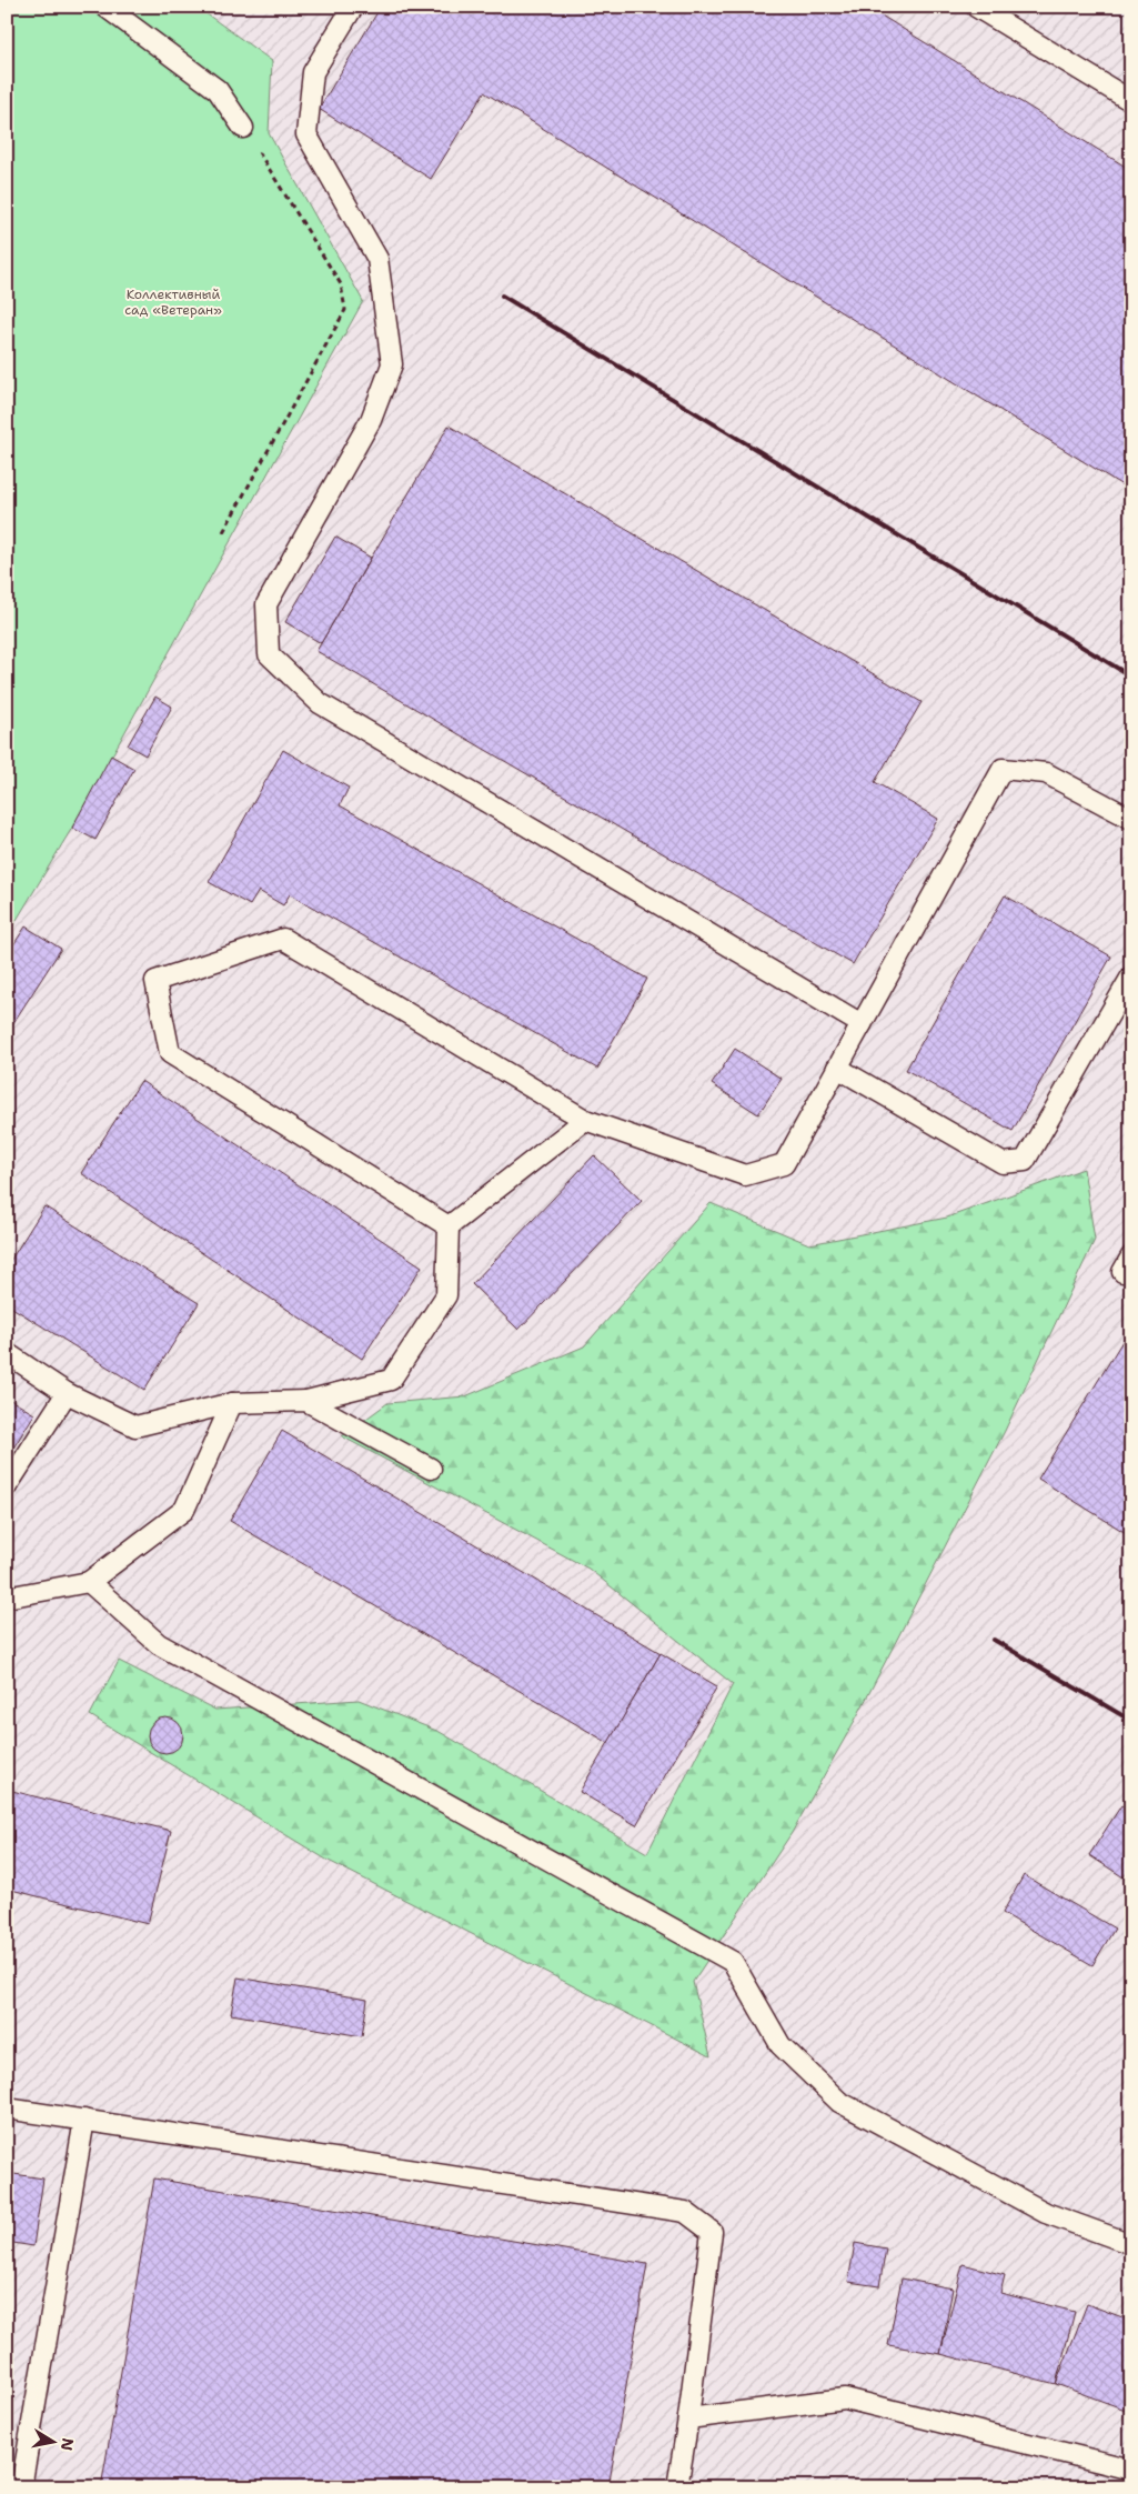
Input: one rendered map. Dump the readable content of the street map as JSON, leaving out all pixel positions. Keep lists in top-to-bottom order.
{
  "parks": ["Коллективный сад «Ветеран»"],
  "north": "right"
}
